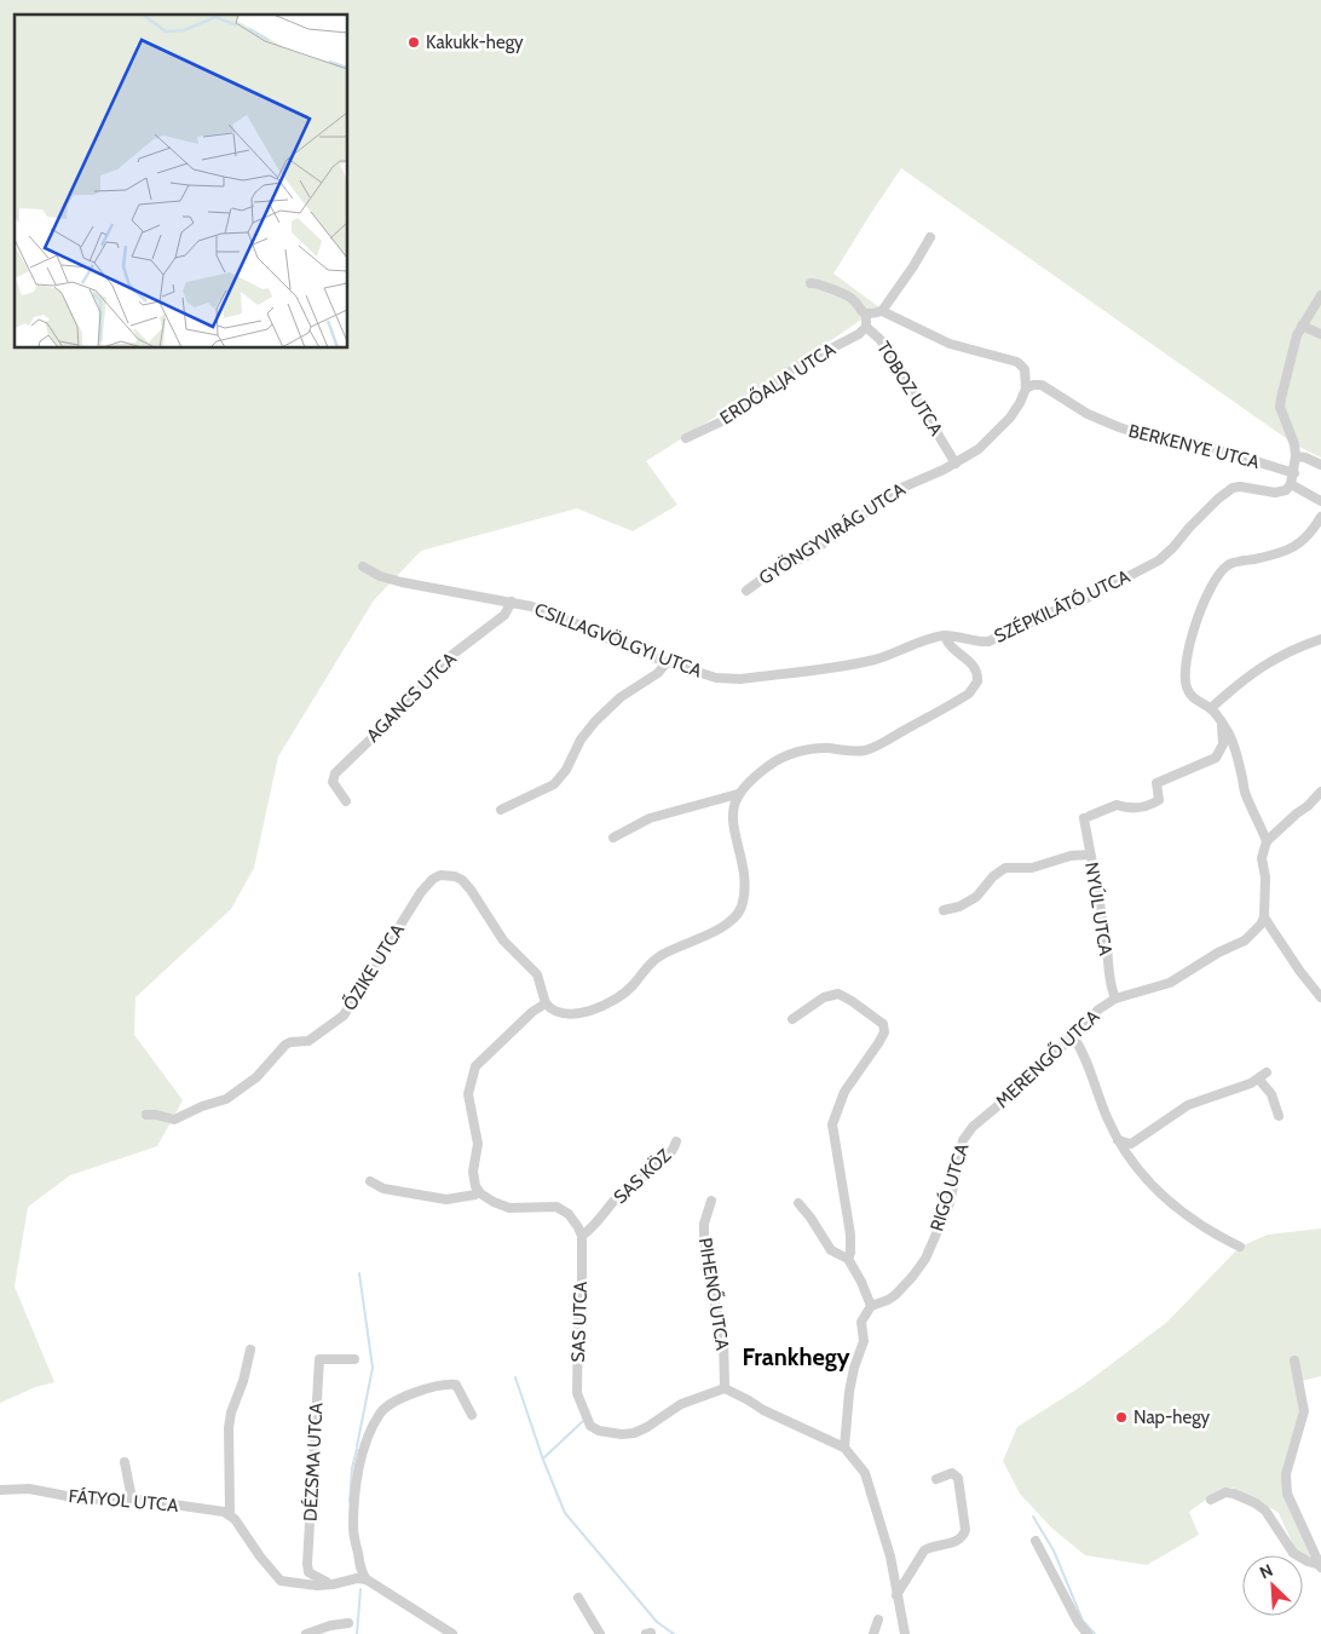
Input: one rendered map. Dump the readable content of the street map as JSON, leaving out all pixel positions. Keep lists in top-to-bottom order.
{
  "streets": {
    "street": [
      "ERDŐALJA UTCA",
      "TOBOZ UTCA",
      "BERKENYE UTCA",
      "GYÖNGYVIRÁG UTCA",
      "SZÉPKILÁTÓ UTCA",
      "CSILLAGVÖLGYI UTCA",
      "AGANCS UTCA",
      "NYÚL UTCA",
      "ŐZIKE UTCA",
      "MERENGŐ UTCA",
      "SAS KÖZ",
      "RIGÓ UTCA",
      "PIHENŐ UTCA",
      "SAS UTCA",
      "DÉZSMA UTCA",
      "FÁTYOL UTCA"
    ]
  },
  "crossings": [
    ["ERDŐALJA UTCA", "TOBOZ UTCA"],
    ["TOBOZ UTCA", "GYÖNGYVIRÁG UTCA"],
    ["BERKENYE UTCA", "GYÖNGYVIRÁG UTCA"],
    ["SZÉPKILÁTÓ UTCA", "CSILLAGVÖLGYI UTCA"],
    ["CSILLAGVÖLGYI UTCA", "AGANCS UTCA"],
    ["NYÚL UTCA", "MERENGŐ UTCA"],
    ["MERENGŐ UTCA", "RIGÓ UTCA"],
    ["SAS KÖZ", "SAS UTCA"],
    ["PIHENŐ UTCA", "SAS UTCA"]
  ],
  "districts": ["Frankhegy"],
  "places": ["Kakukk-hegy", "Nap-hegy"],
  "north": "top left"
}
